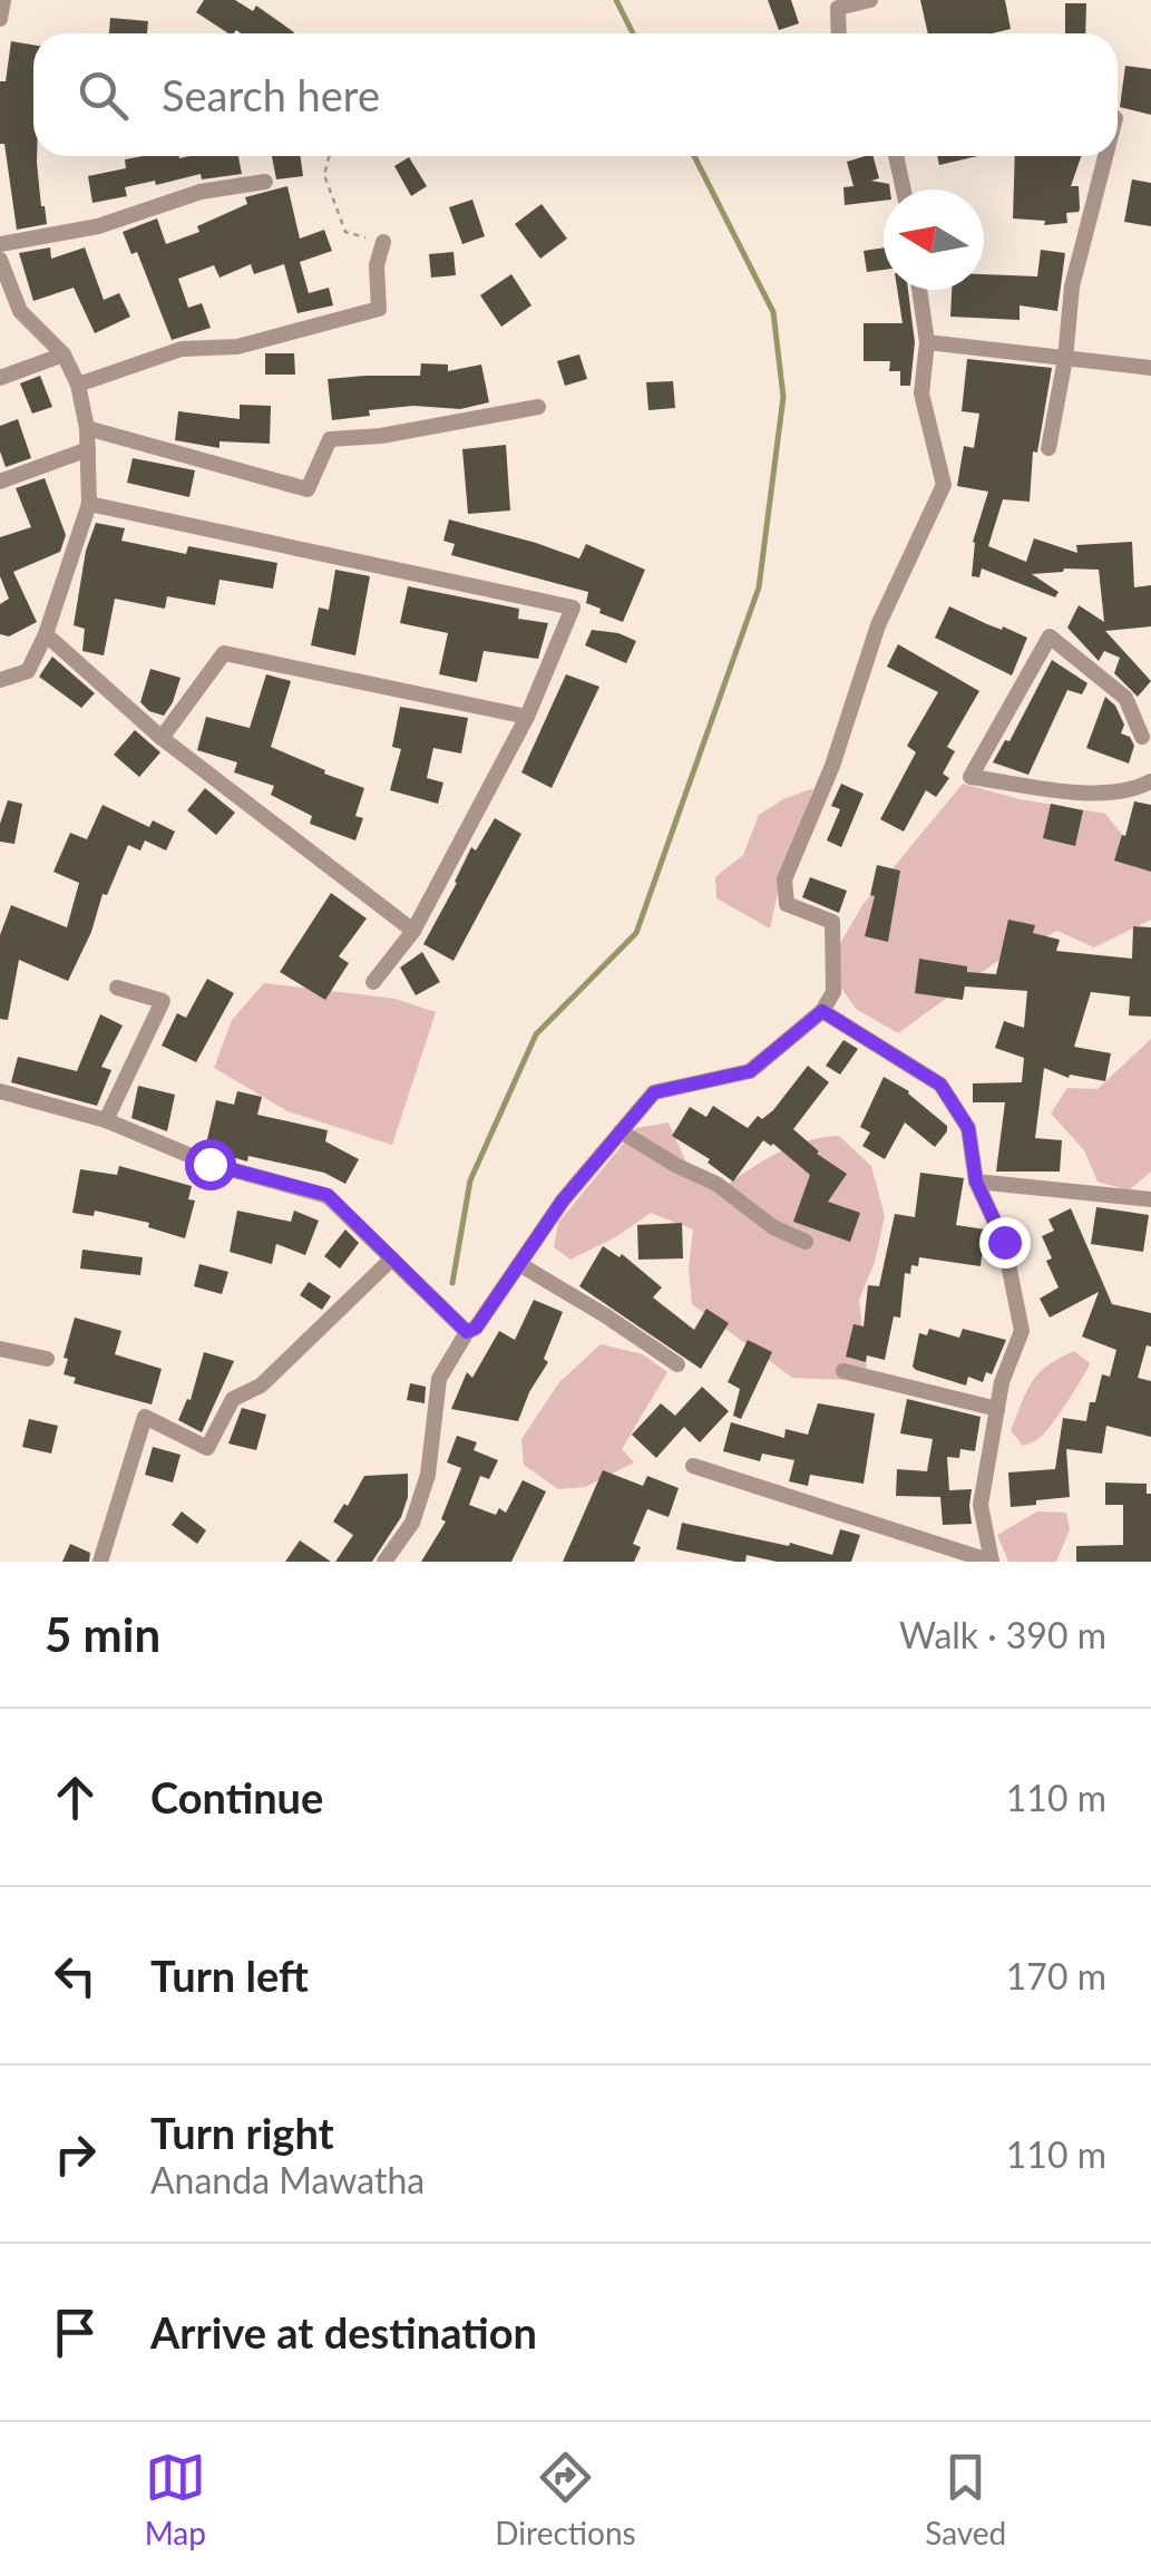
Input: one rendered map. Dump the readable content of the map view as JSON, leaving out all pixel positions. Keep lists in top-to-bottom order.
{
  "north": "left",
  "page": {
    "search": "Search here",
    "heading": ["5 min", "Walk · 390 m"],
    "list": [
      ["Continue", "110 m"],
      ["Turn left", "170 m"],
      ["Turn right", "Ananda Mawatha", "110 m"],
      "Arrive at destination"
    ],
    "nav": ["Map", "Directions", "Saved"]
  }
}
